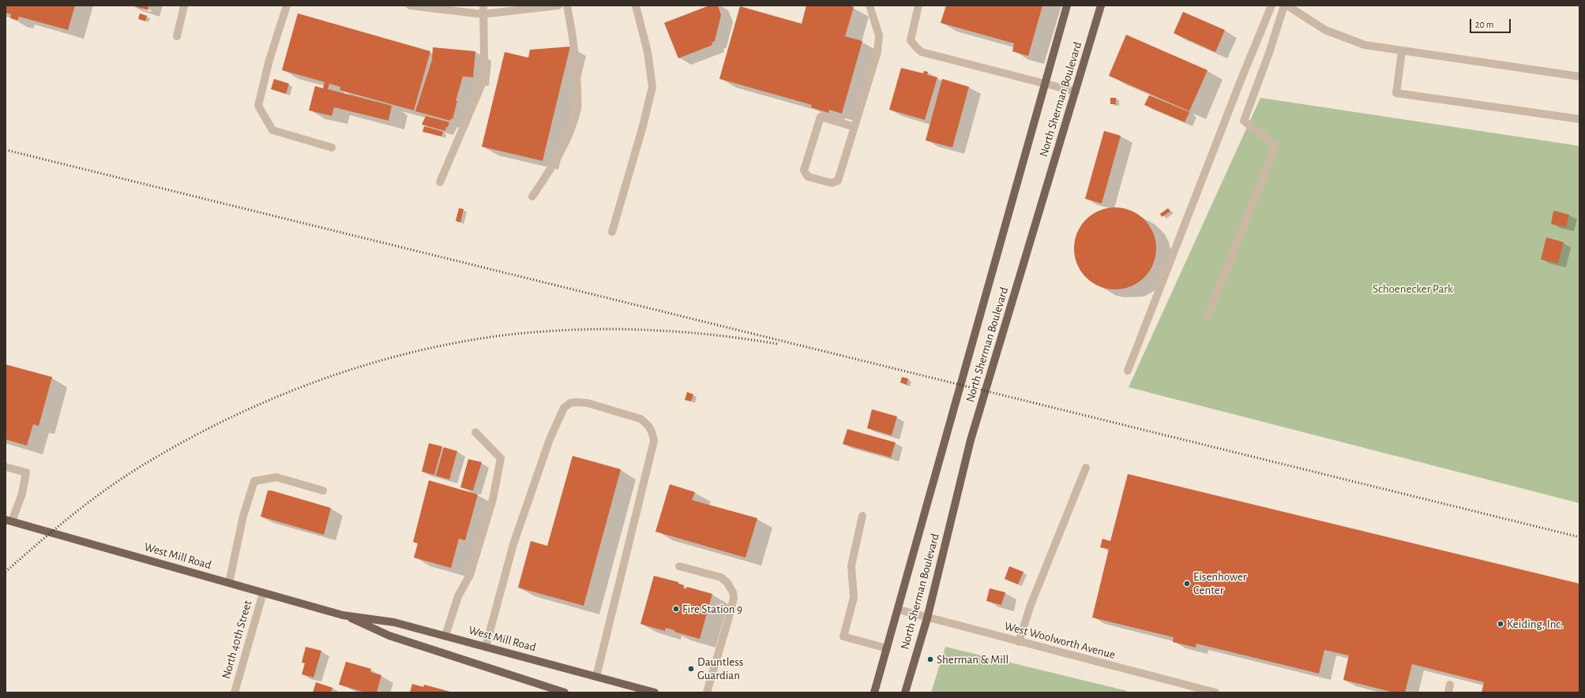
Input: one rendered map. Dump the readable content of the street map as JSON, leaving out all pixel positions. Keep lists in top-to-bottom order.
{
  "streets": {
    "main road": ["North Sherman Boulevard", "West Mill Road"],
    "street": ["North 40th Street", "West Woolworth Avenue"]
  },
  "crossings": [
    ["North Sherman Boulevard", "West Woolworth Avenue"],
    ["West Mill Road", "North 40th Street"]
  ],
  "parks": ["Schoenecker Park"],
  "places": [
    "Eisenhower Center",
    "Fire Station 9",
    "Keiding, Inc.",
    "Sherman & Mill",
    "Dauntless Guardian"
  ],
  "scale_bar": "20 m"
}
